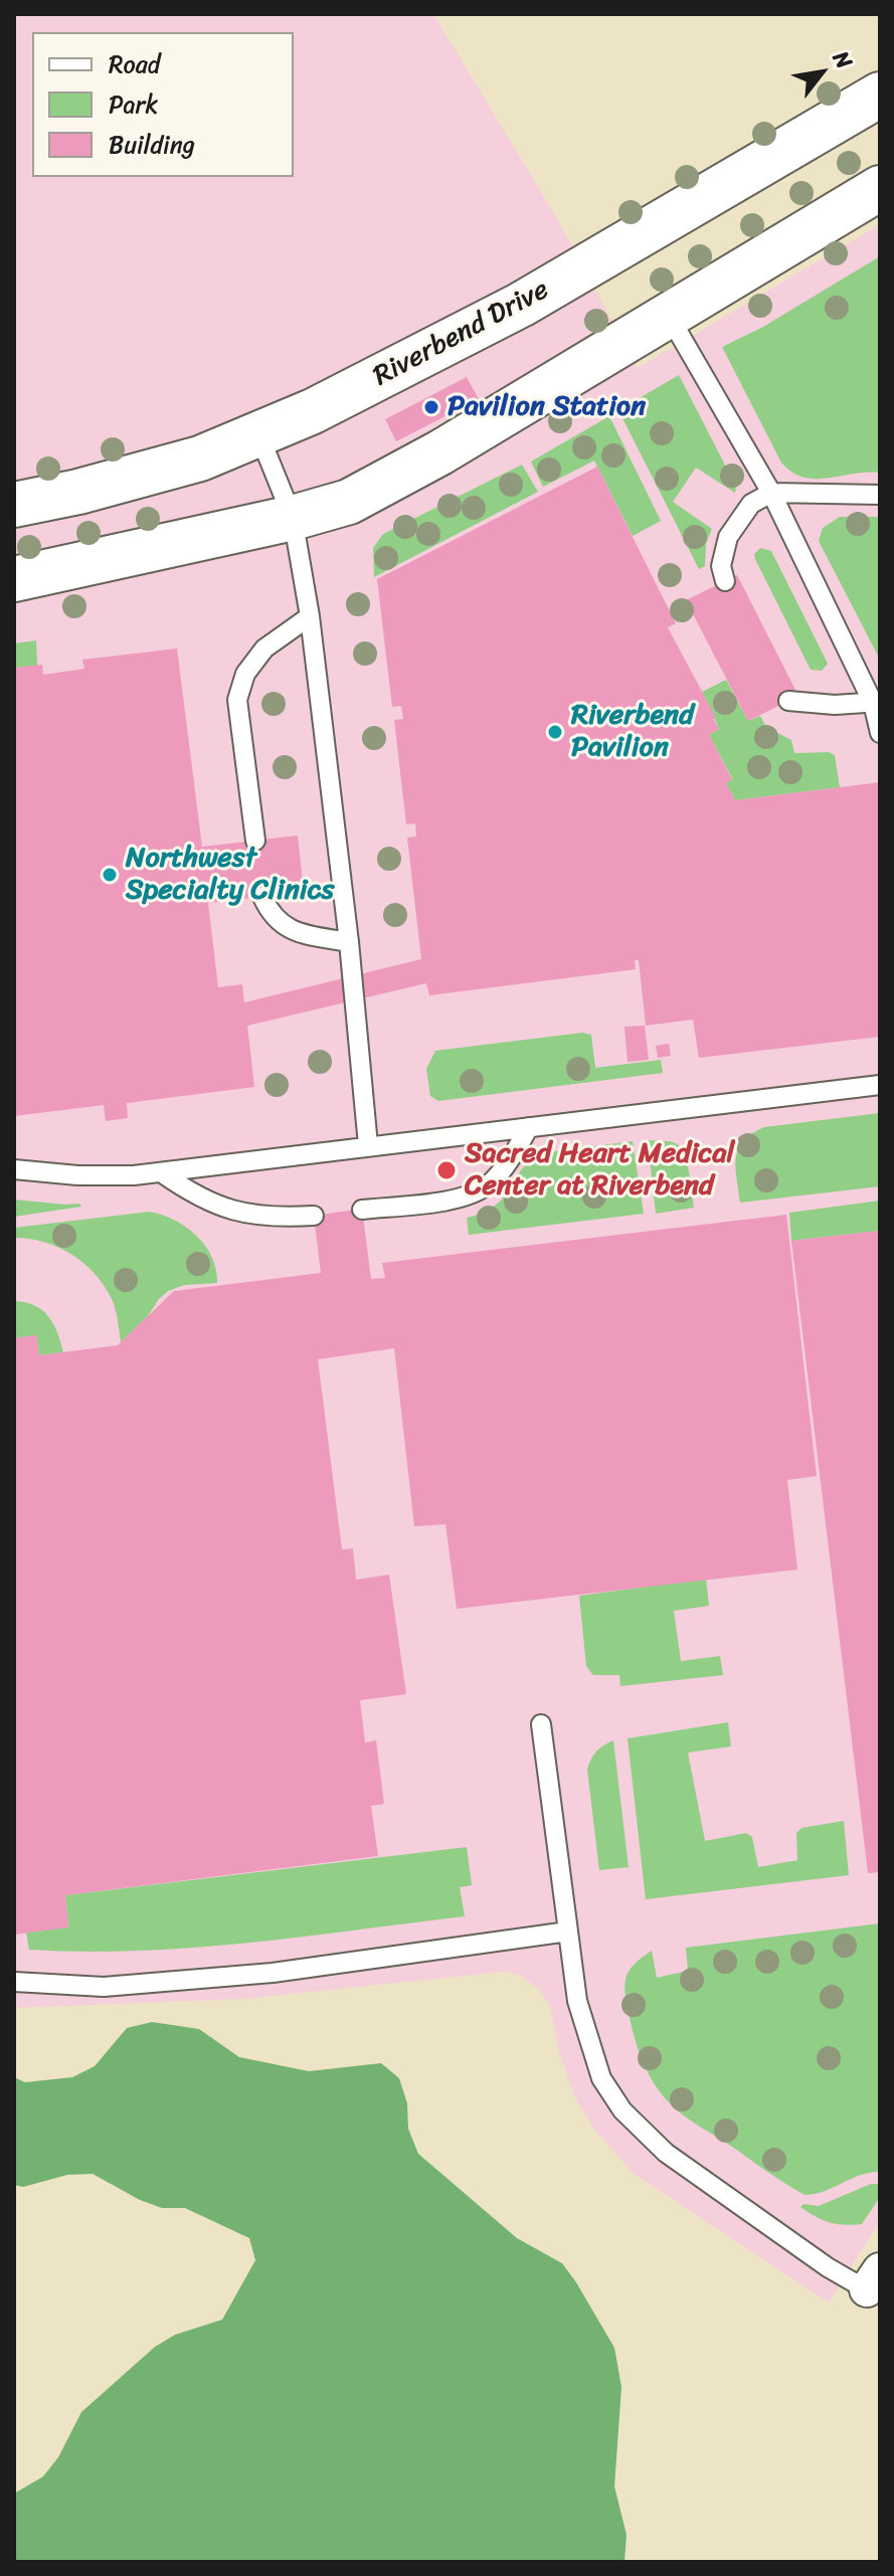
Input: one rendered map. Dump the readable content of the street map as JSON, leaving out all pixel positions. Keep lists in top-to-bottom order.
{
  "streets": {
    "street": ["Riverbend Drive"]
  },
  "places": [
    "Pavilion Station",
    "Riverbend Pavilion",
    "Northwest Specialty Clinics",
    "Sacred Heart Medical Center at Riverbend"
  ],
  "legend": ["Road", "Park", "Building"],
  "north": "top right"
}
